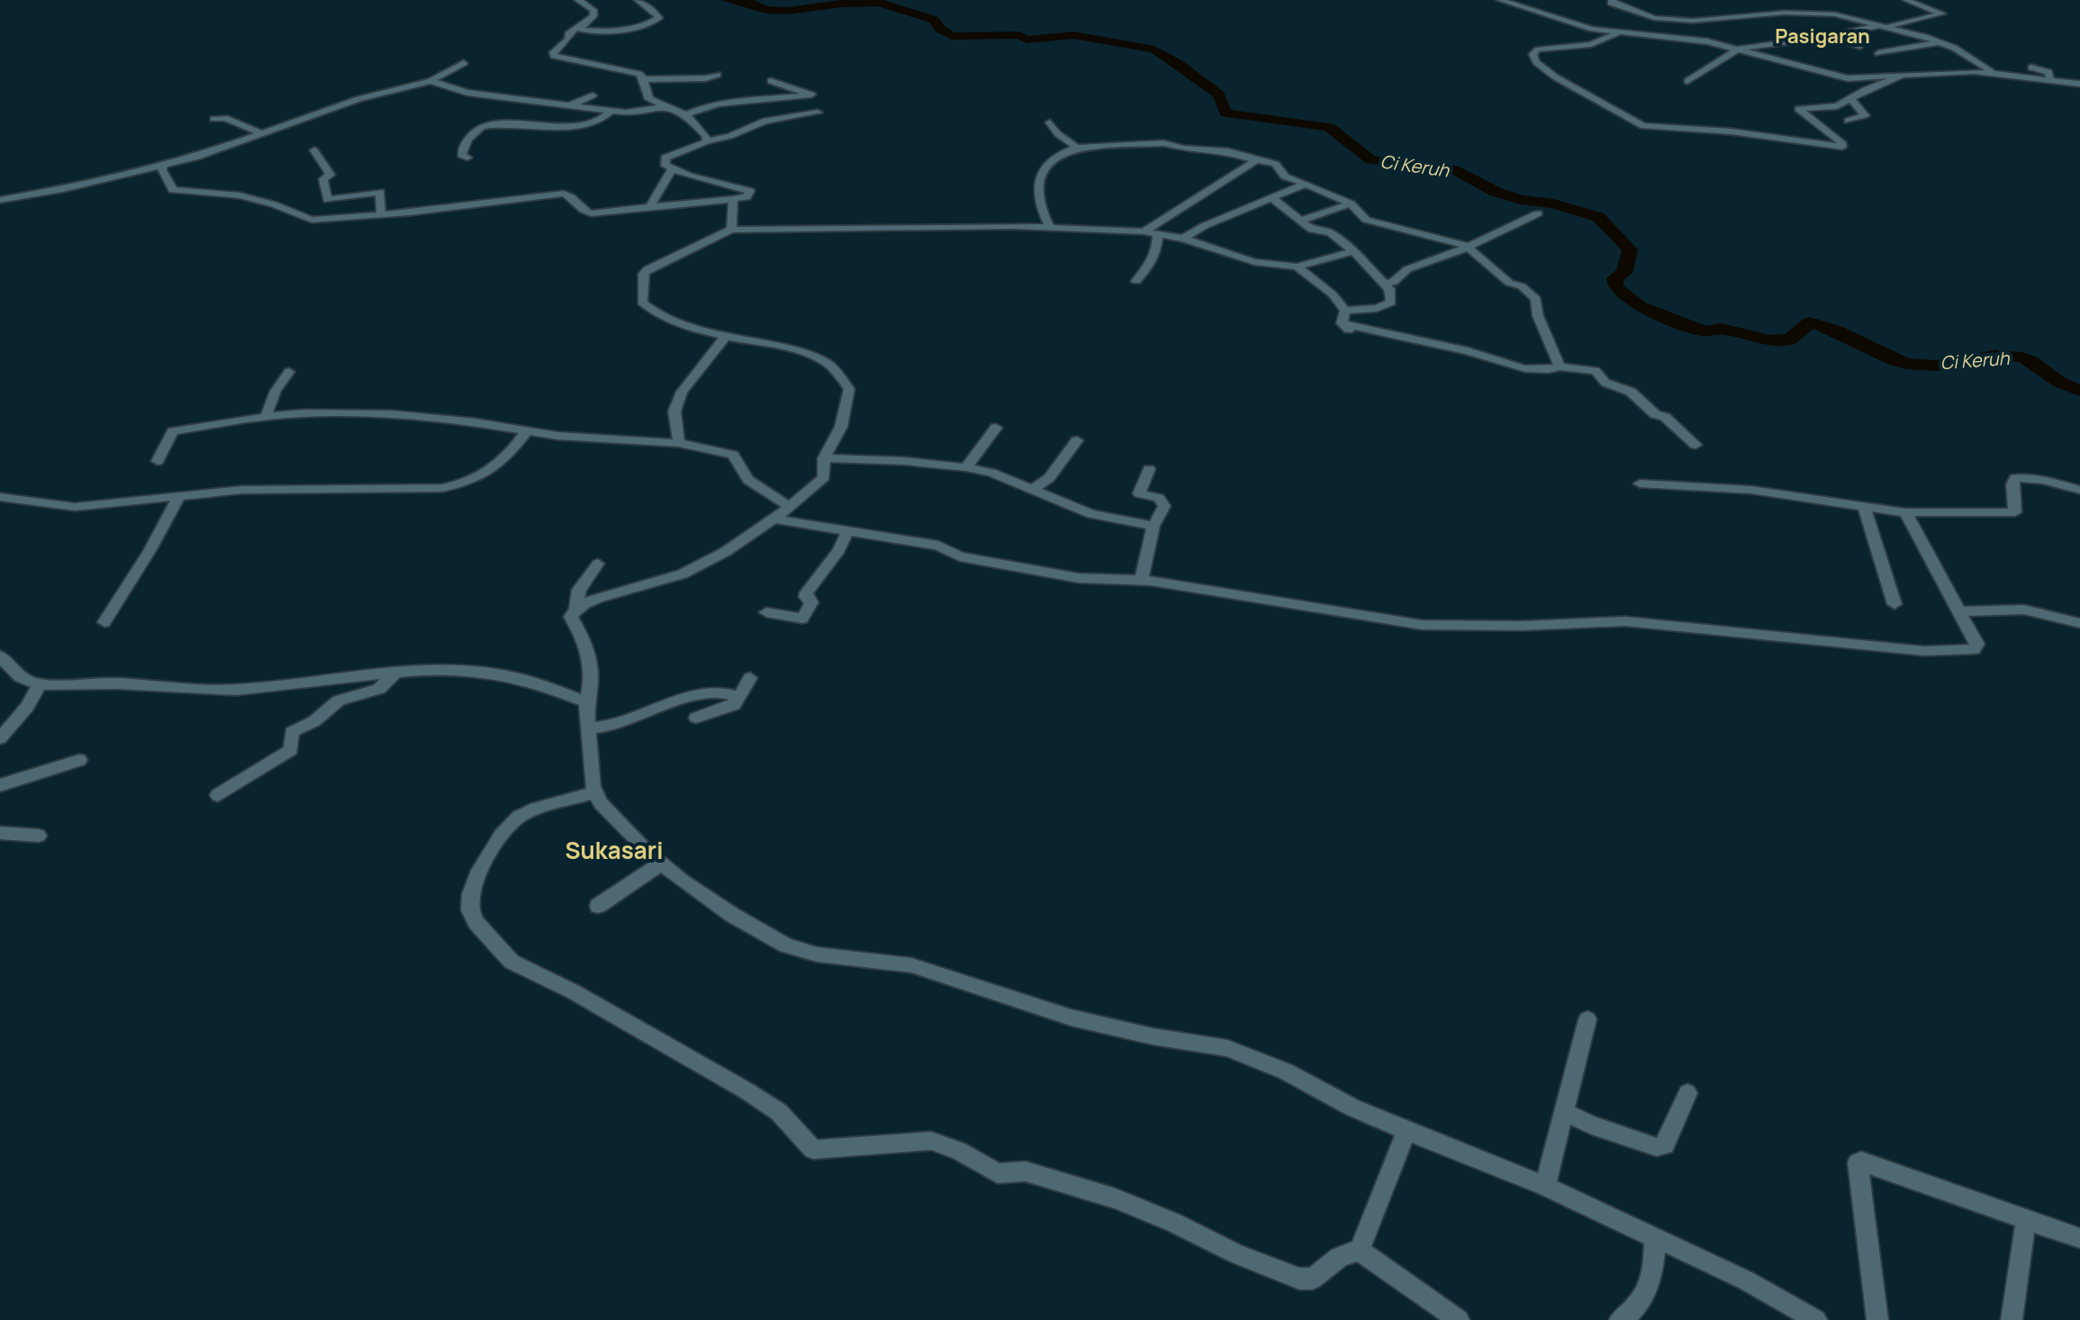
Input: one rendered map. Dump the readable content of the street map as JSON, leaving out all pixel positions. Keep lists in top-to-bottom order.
{
  "districts": ["Pasigaran", "Sukasari"],
  "water": ["Ci Keruh"]
}
